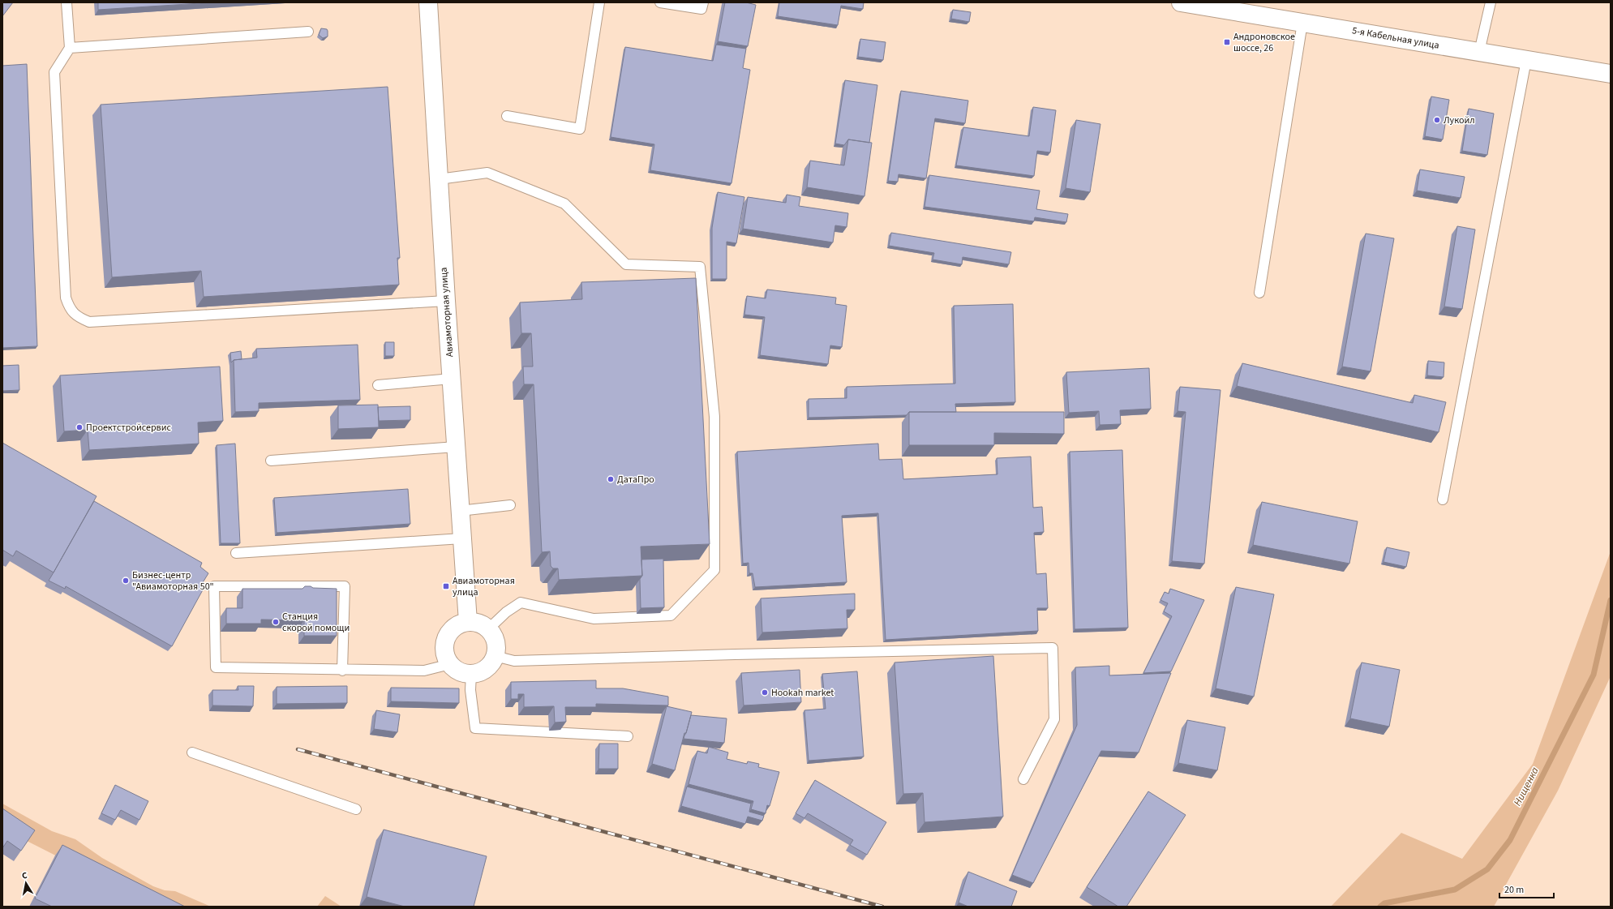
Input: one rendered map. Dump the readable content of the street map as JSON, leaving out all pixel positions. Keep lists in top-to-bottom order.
{
  "streets": {
    "street": ["5-я Кабельная улица", "Авиамоторная улица"]
  },
  "water": ["Нищенка"],
  "places": {
    "transit": ["Андроновское шоссе, 26", "Авиамоторная улица"],
    "other": [
      "Лукойл",
      "Проектстройсервис",
      "ДатаПро",
      "Бизнес-центр \"Авиамоторная 50\"",
      "Станция скорой помощи",
      "Hookah market"
    ]
  },
  "scale_bar": "20 m",
  "north": "top"
}
